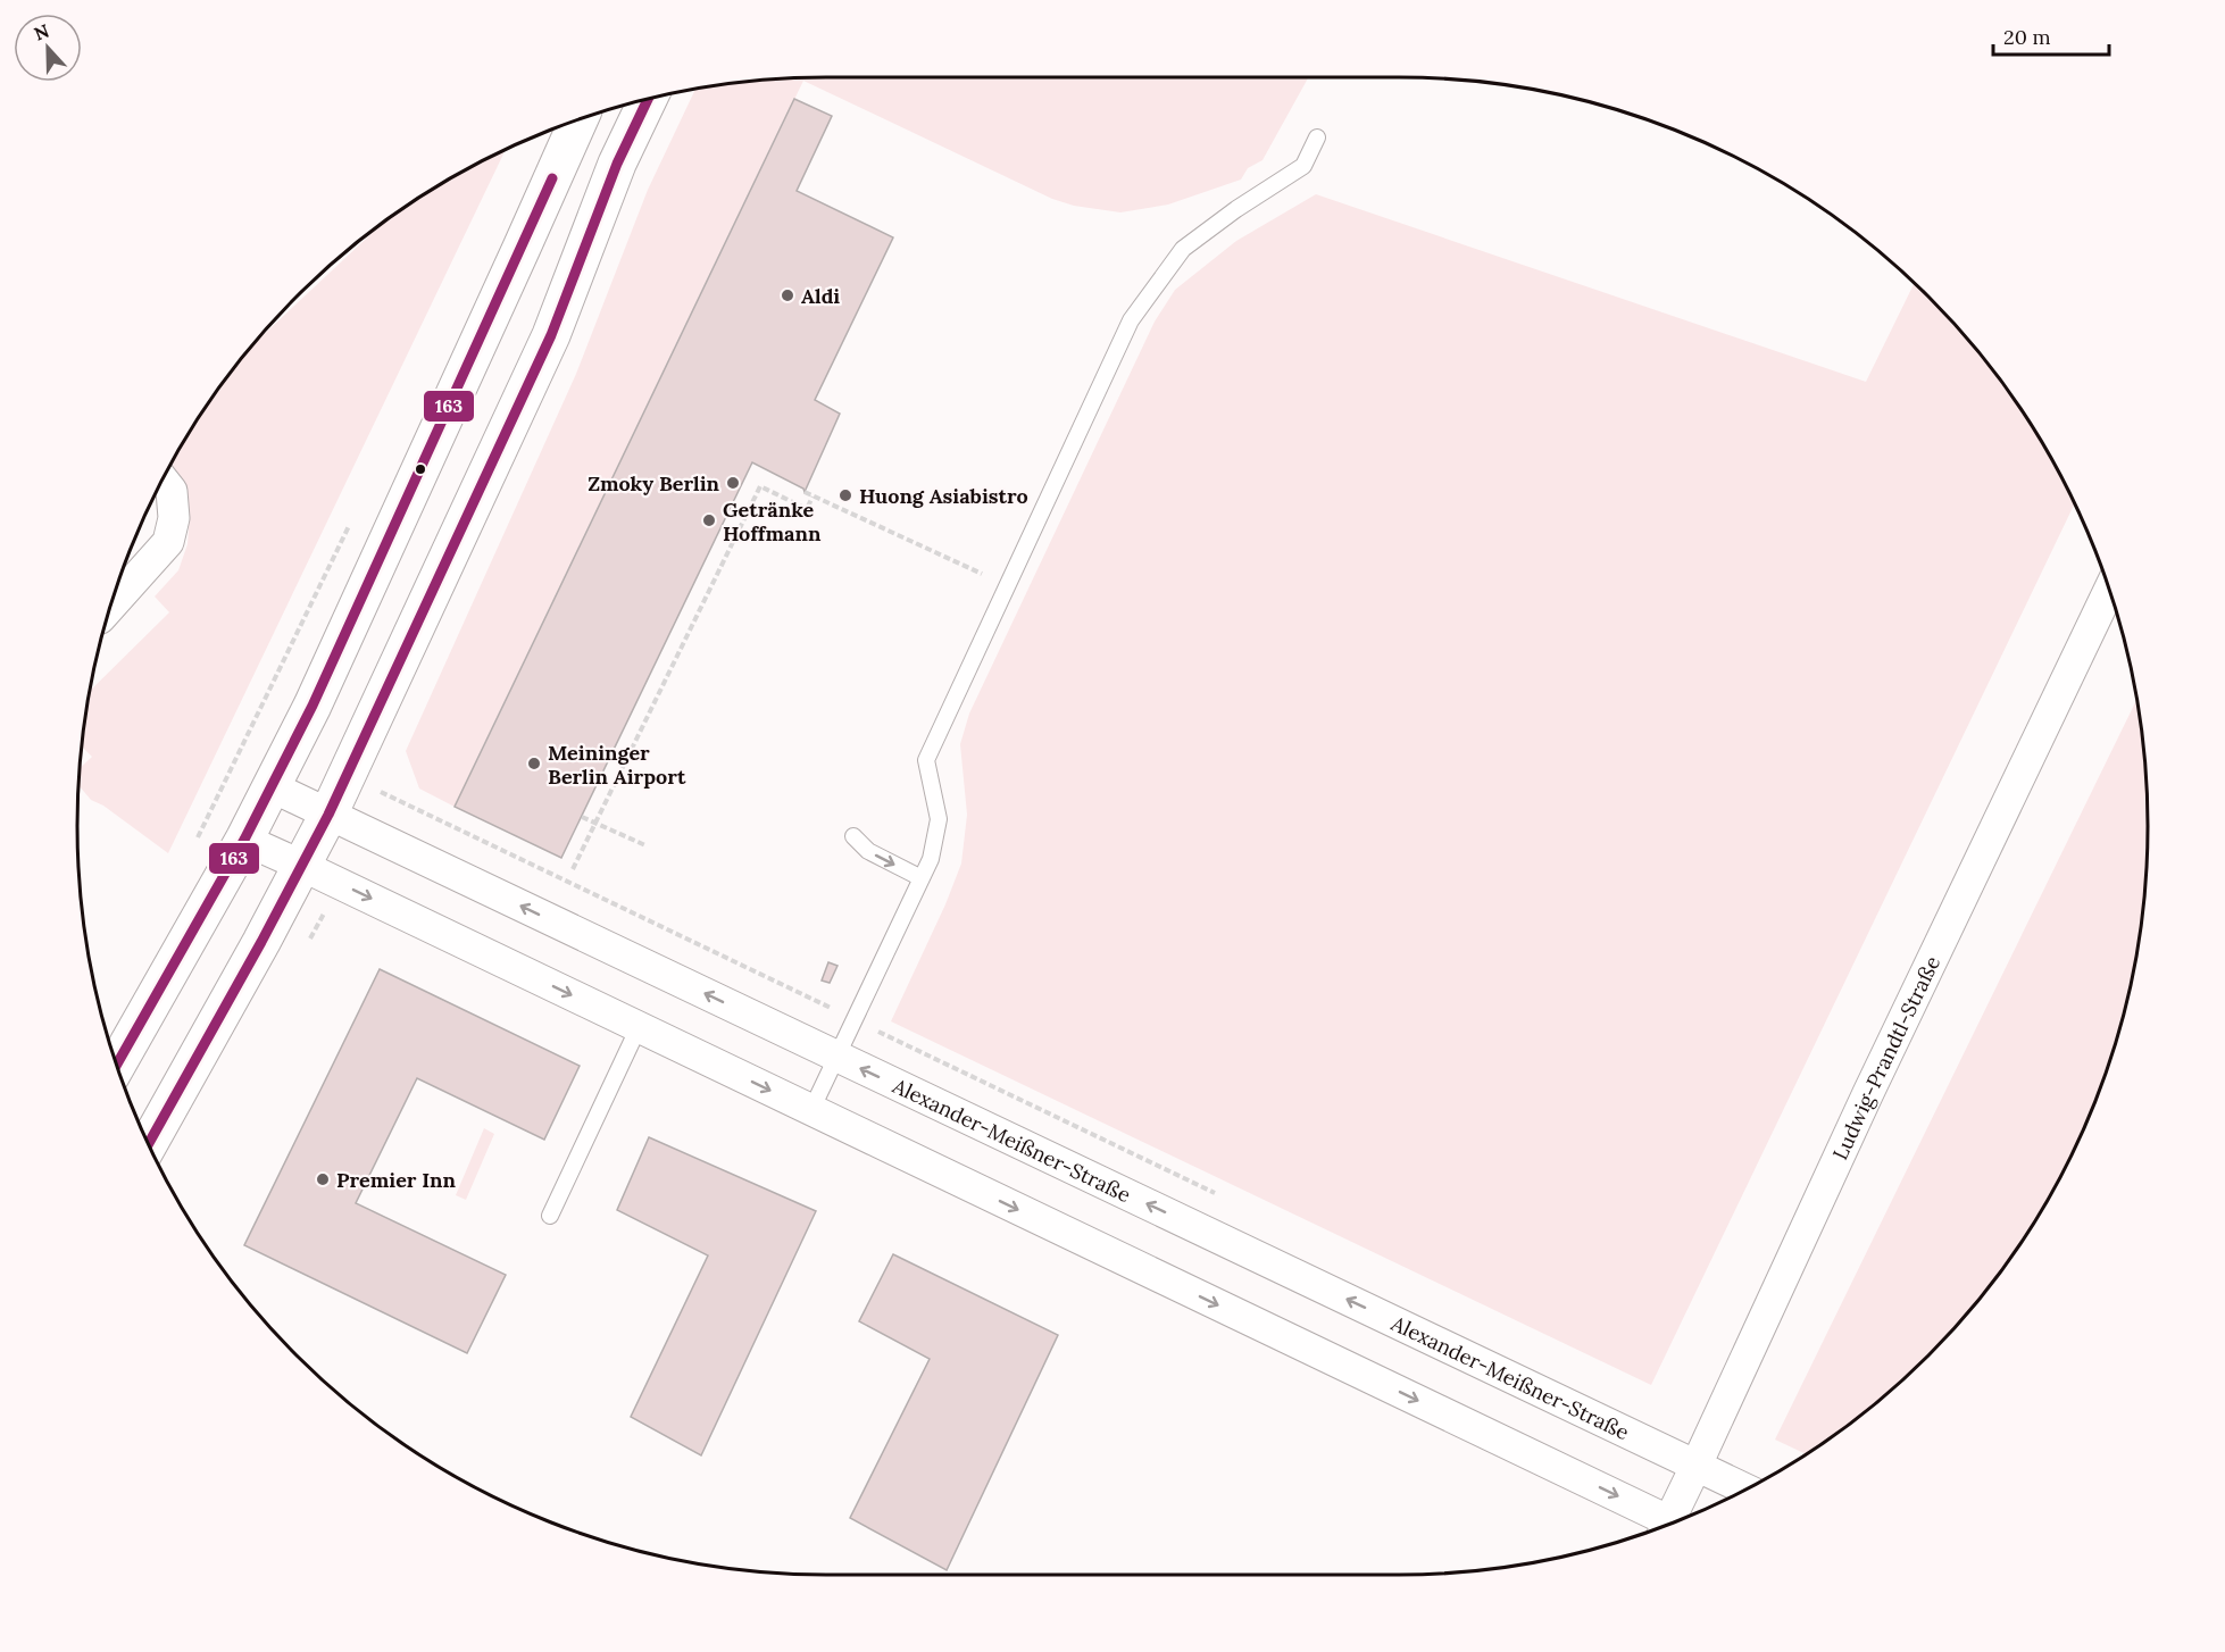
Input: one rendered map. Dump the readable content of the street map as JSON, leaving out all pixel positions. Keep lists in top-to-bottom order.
{
  "streets": {
    "street": ["Ludwig-Prandtl-Straße", "Alexander-Meißner-Straße"]
  },
  "crossings": [
    ["Ludwig-Prandtl-Straße", "Alexander-Meißner-Straße"]
  ],
  "places": [
    "Aldi",
    "Zmoky Berlin",
    "Huong Asiabistro",
    "Getränke Hoffmann",
    "Meininger Berlin Airport",
    "Premier Inn"
  ],
  "lines": ["transit line 163"],
  "scale_bar": "20 m",
  "north": "top"
}
